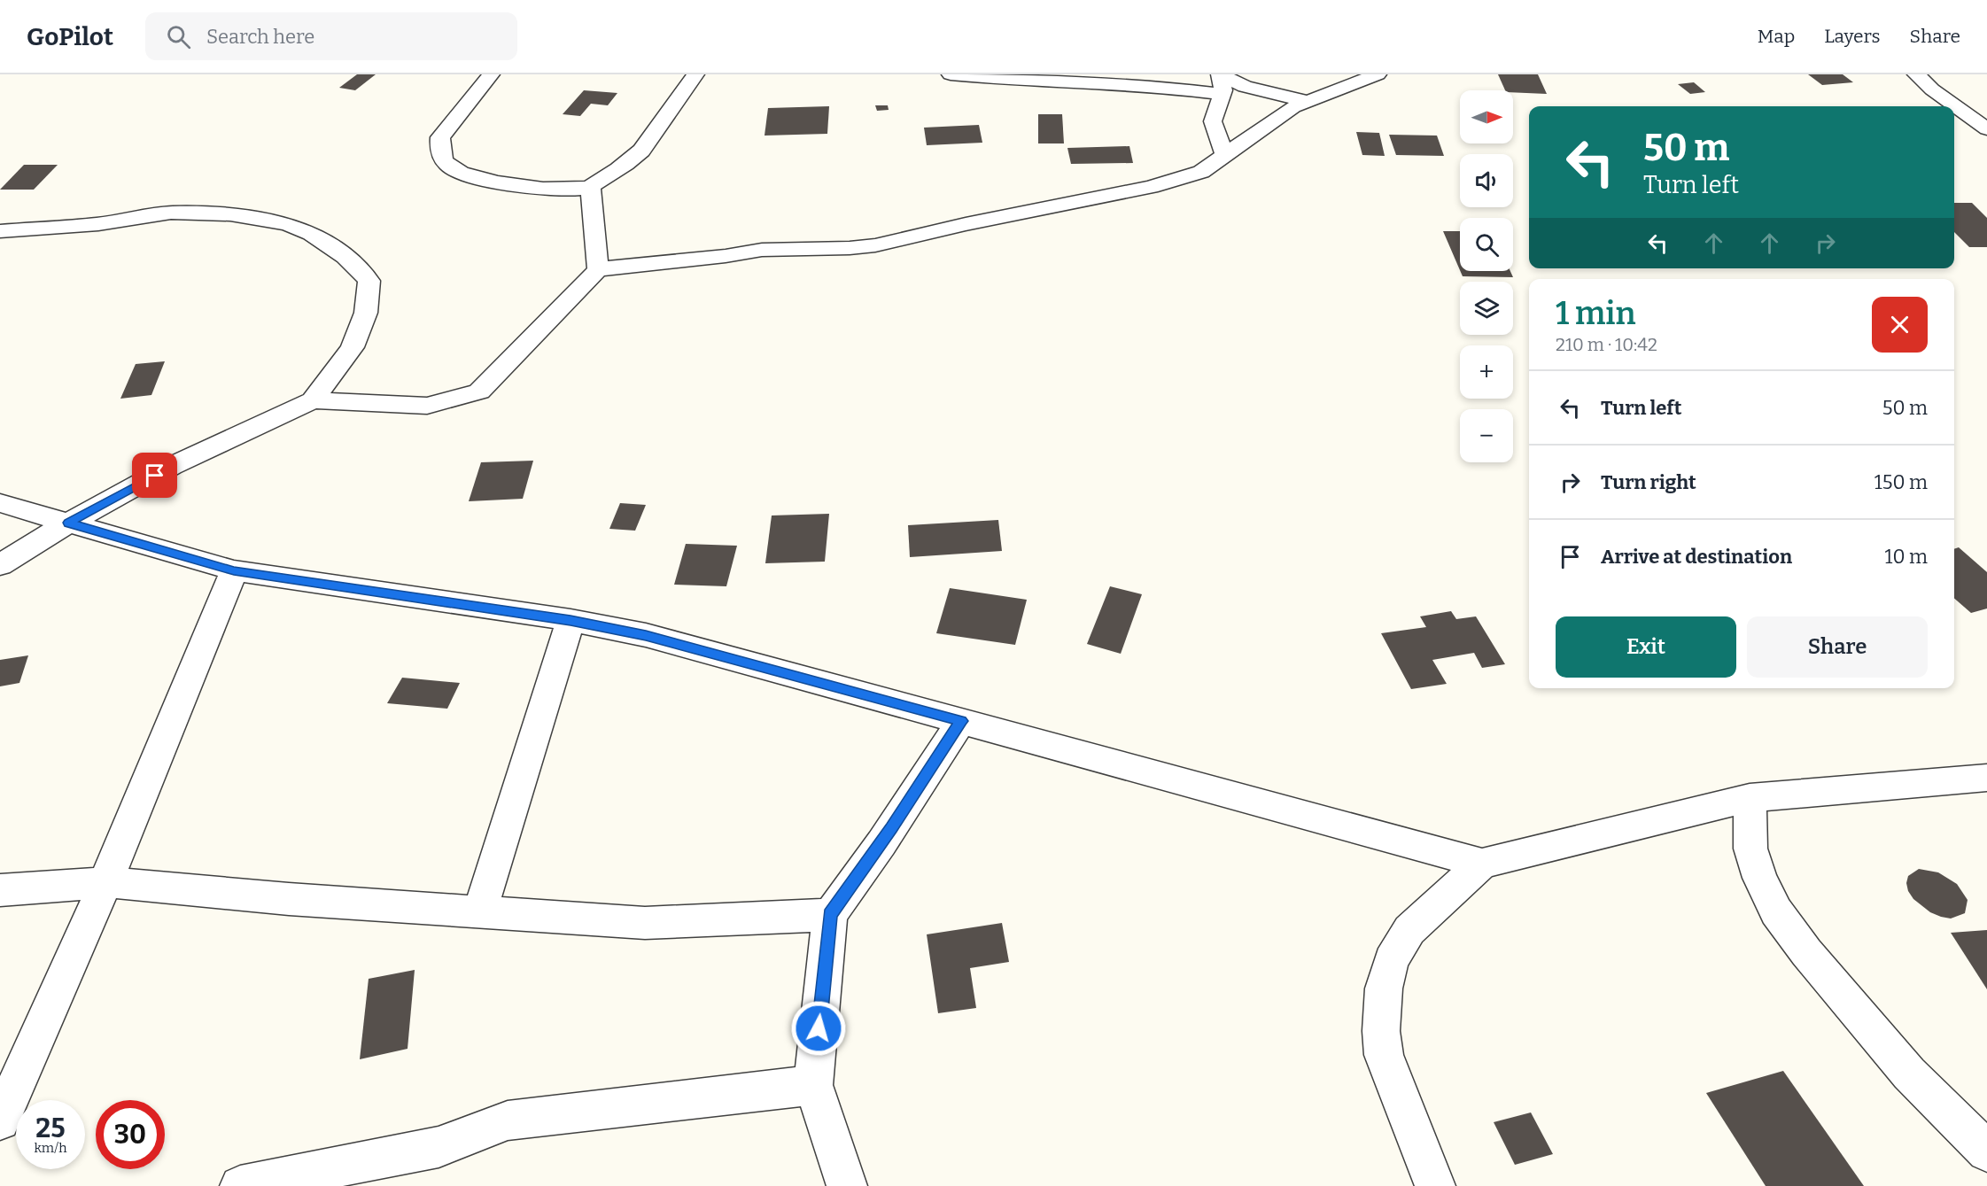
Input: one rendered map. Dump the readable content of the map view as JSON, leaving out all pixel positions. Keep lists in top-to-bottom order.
{
  "north": "right",
  "page": {
    "header": "GoPilot",
    "search": "Search here",
    "nav": ["Map", "Layers", "Share"],
    "map_buttons": ["+", "−"],
    "turn": ["50 m", "Turn left"],
    "heading": ["1 min", "210 m · 10:42"],
    "list": [
      {
        "name": "Turn left",
        "value": "50 m"
      },
      {
        "name": "Turn right",
        "value": "150 m"
      },
      {
        "name": "Arrive at destination",
        "value": "10 m"
      }
    ],
    "buttons": ["Exit", "Share"],
    "speed": "25 km/h",
    "limit": "30"
  }
}
